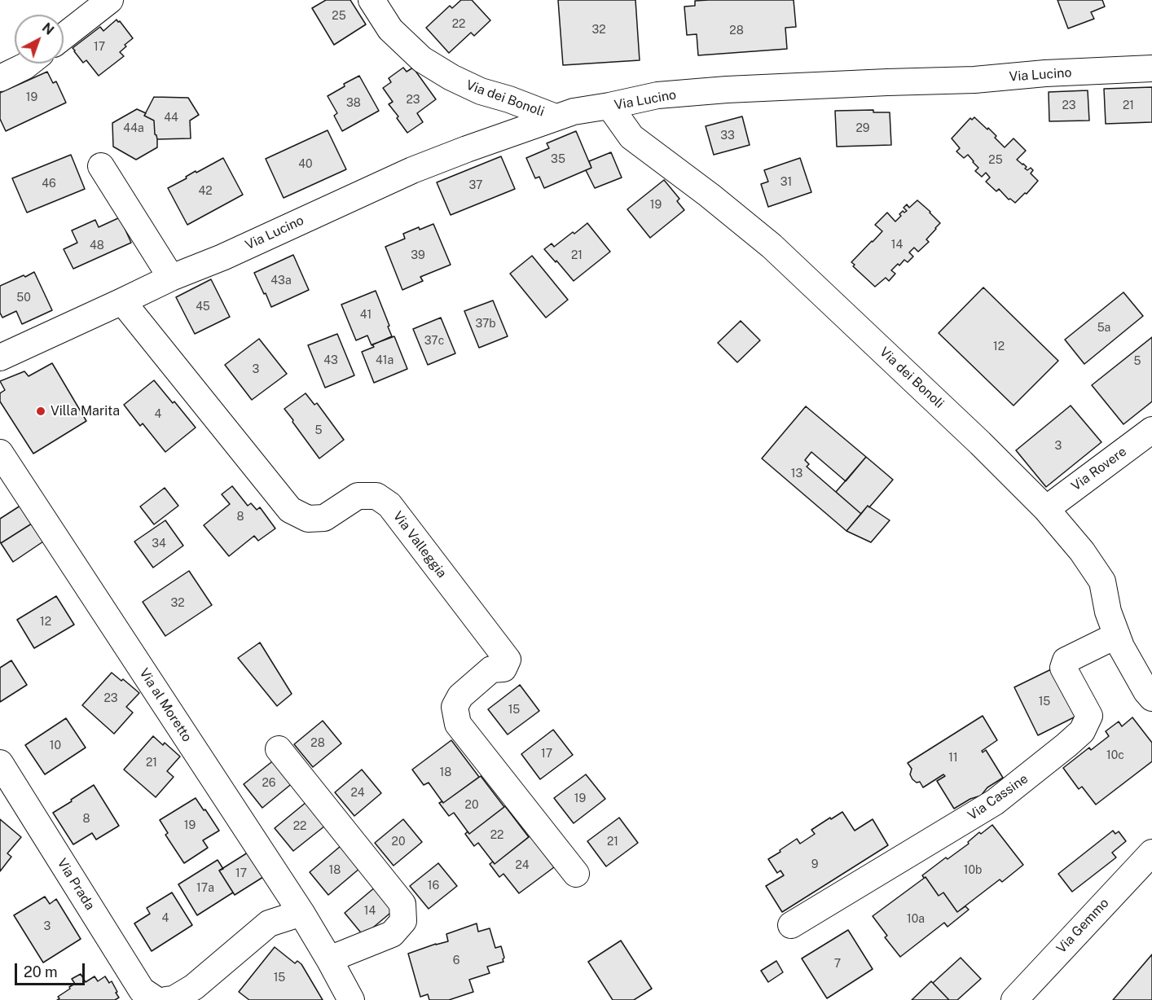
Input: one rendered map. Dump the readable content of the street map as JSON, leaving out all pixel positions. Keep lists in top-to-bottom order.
{
  "streets": {
    "street": [
      "Via Lucino",
      "Via dei Bonoli",
      "Via Rovere",
      "Via Valleggia",
      "Via al Moretto",
      "Via Cassine",
      "Via Prada",
      "Via Gemmo"
    ]
  },
  "crossings": [
    ["Via Lucino", "Via dei Bonoli"],
    ["Via Lucino", "Via Valleggia"],
    ["Via dei Bonoli", "Via Rovere"],
    ["Via dei Bonoli", "Via Cassine"]
  ],
  "places": ["Villa Marita"],
  "house_numbers": [
    "25",
    "22",
    "32",
    "28",
    "17",
    "19",
    "23",
    "38",
    "23",
    "21",
    "44",
    "44a",
    "29",
    "33",
    "35",
    "25",
    "40",
    "31",
    "46",
    "37",
    "42",
    "19",
    "14",
    "48",
    "39",
    "21",
    "43a",
    "50",
    "45",
    "41",
    "37b",
    "5a",
    "37c",
    "12",
    "43",
    "41a",
    "5",
    "3",
    "4",
    "5",
    "3",
    "13",
    "8",
    "34",
    "32",
    "12",
    "23",
    "15",
    "15",
    "28",
    "10",
    "17",
    "10c",
    "11",
    "21",
    "18",
    "26",
    "24",
    "19",
    "20",
    "8",
    "19",
    "22",
    "22",
    "20",
    "21",
    "9",
    "24",
    "18",
    "10b",
    "17",
    "16",
    "17a",
    "14",
    "4",
    "10a",
    "3",
    "6",
    "7",
    "15"
  ],
  "scale_bar": "20 m",
  "north": "top right"
}
